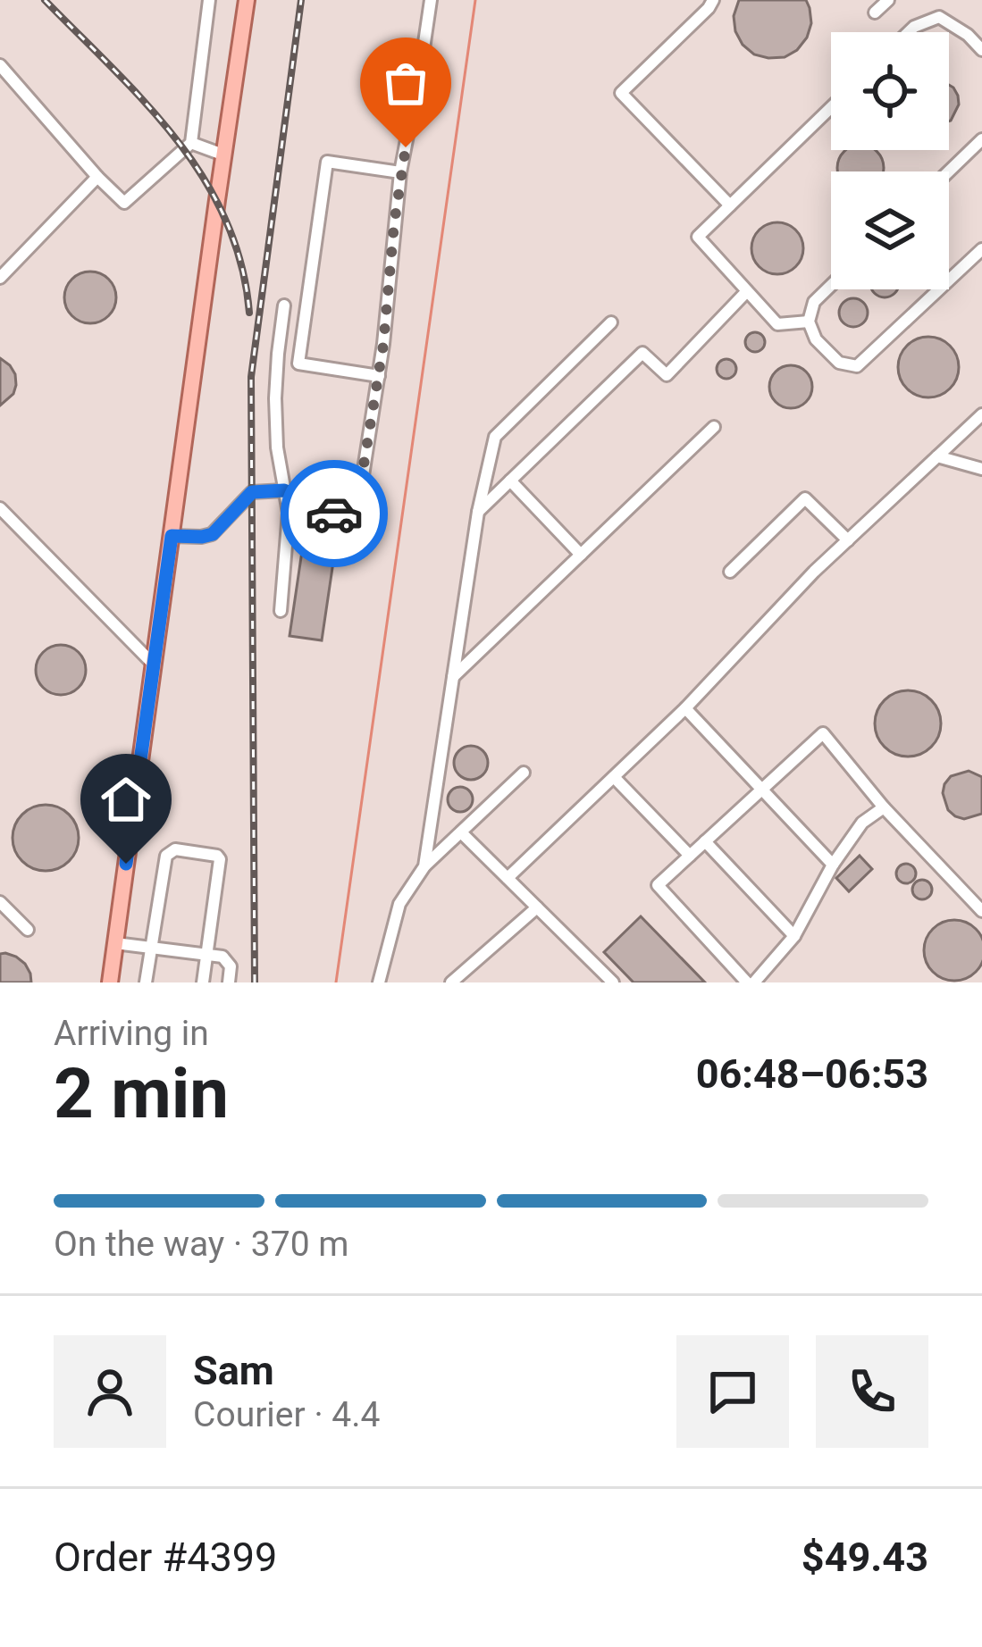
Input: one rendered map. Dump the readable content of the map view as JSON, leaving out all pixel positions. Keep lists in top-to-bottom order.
{
  "page": {
    "heading": ["2 min", "Arriving in", "06:48–06:53"],
    "panel": [
      "Sam",
      "Courier · 4.4",
      "Order #4399",
      "$49.43"
    ],
    "bar": "On the way · 370 m"
  }
}
